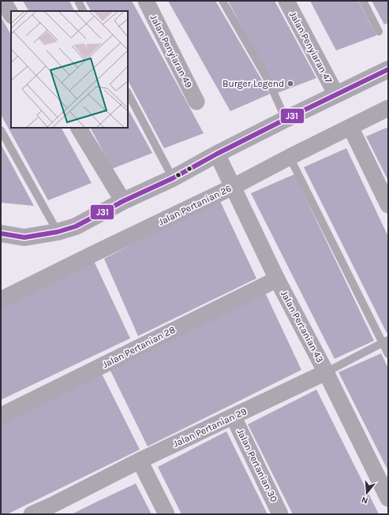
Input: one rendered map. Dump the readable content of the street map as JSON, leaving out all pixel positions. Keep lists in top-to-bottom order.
{
  "streets": {
    "street": [
      "Jalan Penyiaran 47",
      "Jalan Penyiaran 49",
      "Jalan Pertanian 26",
      "Jalan Pertanian 43",
      "Jalan Pertanian 28",
      "Jalan Pertanian 29",
      "Jalan Pertanian 30"
    ]
  },
  "crossings": [
    ["Jalan Pertanian 26", "Jalan Pertanian 43"],
    ["Jalan Pertanian 43", "Jalan Pertanian 28"],
    ["Jalan Pertanian 43", "Jalan Pertanian 29"],
    ["Jalan Pertanian 29", "Jalan Pertanian 30"]
  ],
  "places": ["Burger Legend"],
  "lines": ["transit line J31"],
  "north": "bottom"
}
